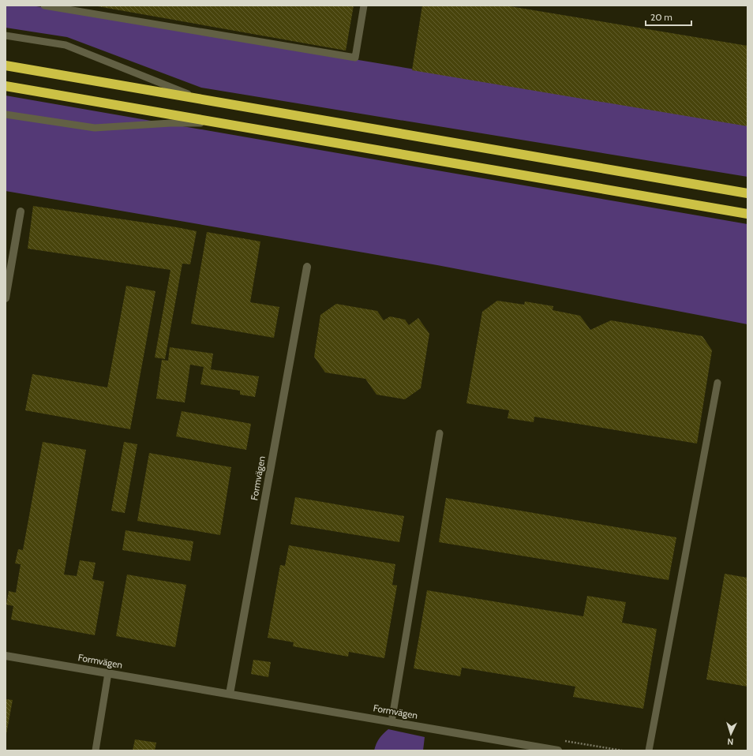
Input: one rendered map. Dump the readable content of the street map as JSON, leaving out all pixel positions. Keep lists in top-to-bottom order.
{
  "streets": {
    "street": ["Formvägen"]
  },
  "scale_bar": "20 m",
  "north": "bottom"
}
